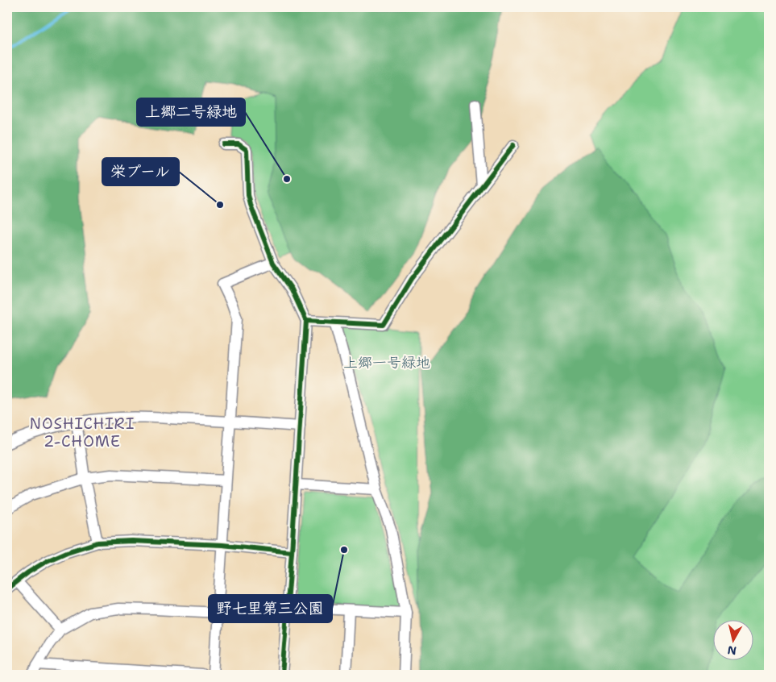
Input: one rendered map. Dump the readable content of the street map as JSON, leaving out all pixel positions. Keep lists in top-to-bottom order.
{
  "districts": ["NOSHICHIRI 2-CHOME"],
  "parks": ["上郷一号緑地"],
  "places": ["上郷二号緑地", "栄プール", "野七里第三公園"],
  "north": "bottom"
}
